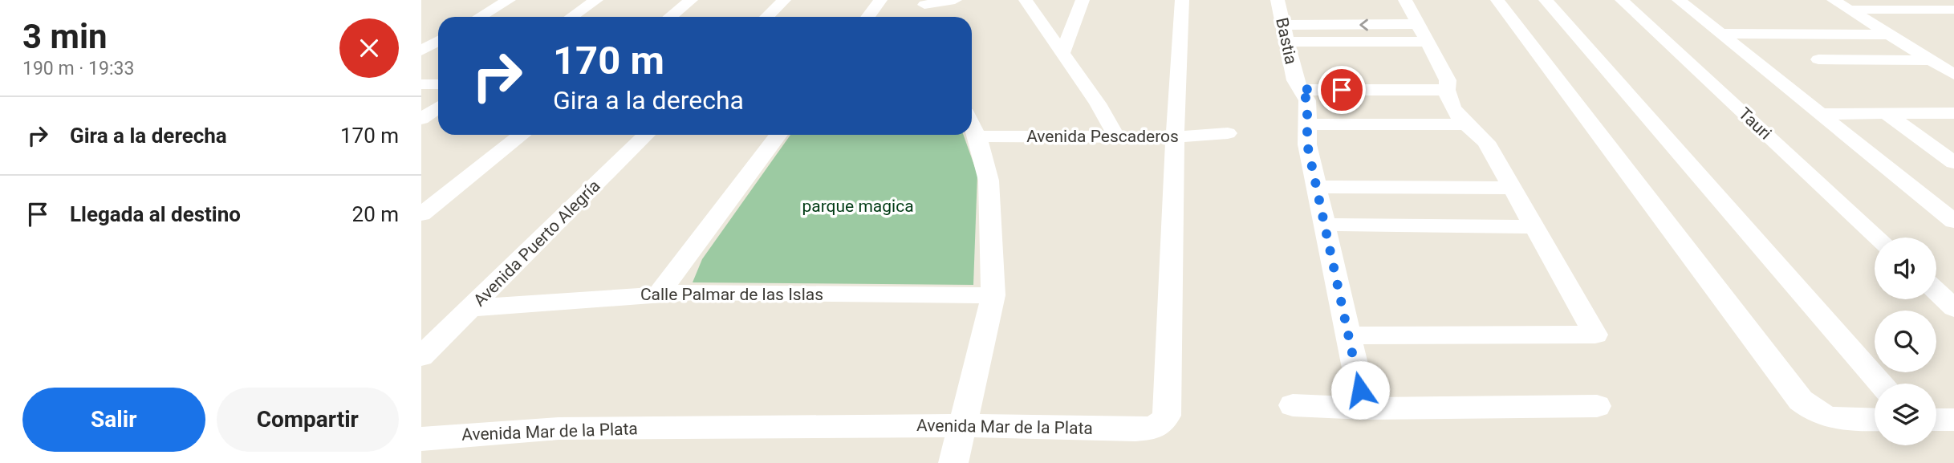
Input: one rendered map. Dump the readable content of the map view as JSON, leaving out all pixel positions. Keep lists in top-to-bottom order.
{
  "streets": {
    "street": [
      "Bastia",
      "Tauri",
      "Avenida Pescaderos",
      "Avenida Puerto Alegría",
      "Calle Palmar de las Islas",
      "Avenida Mar de la Plata"
    ]
  },
  "crossings": [
    ["Avenida Pescaderos", "Avenida Mar de la Plata"],
    ["Avenida Puerto Alegría", "Calle Palmar de las Islas"]
  ],
  "parks": ["parque magica"],
  "page": {
    "heading": ["3 min", "190 m · 19:33"],
    "turn": ["170 m", "Gira a la derecha"],
    "list": [
      {
        "name": "Gira a la derecha",
        "value": "170 m"
      },
      {
        "name": "Llegada al destino",
        "value": "20 m"
      }
    ],
    "buttons": ["Salir", "Compartir"]
  }
}
